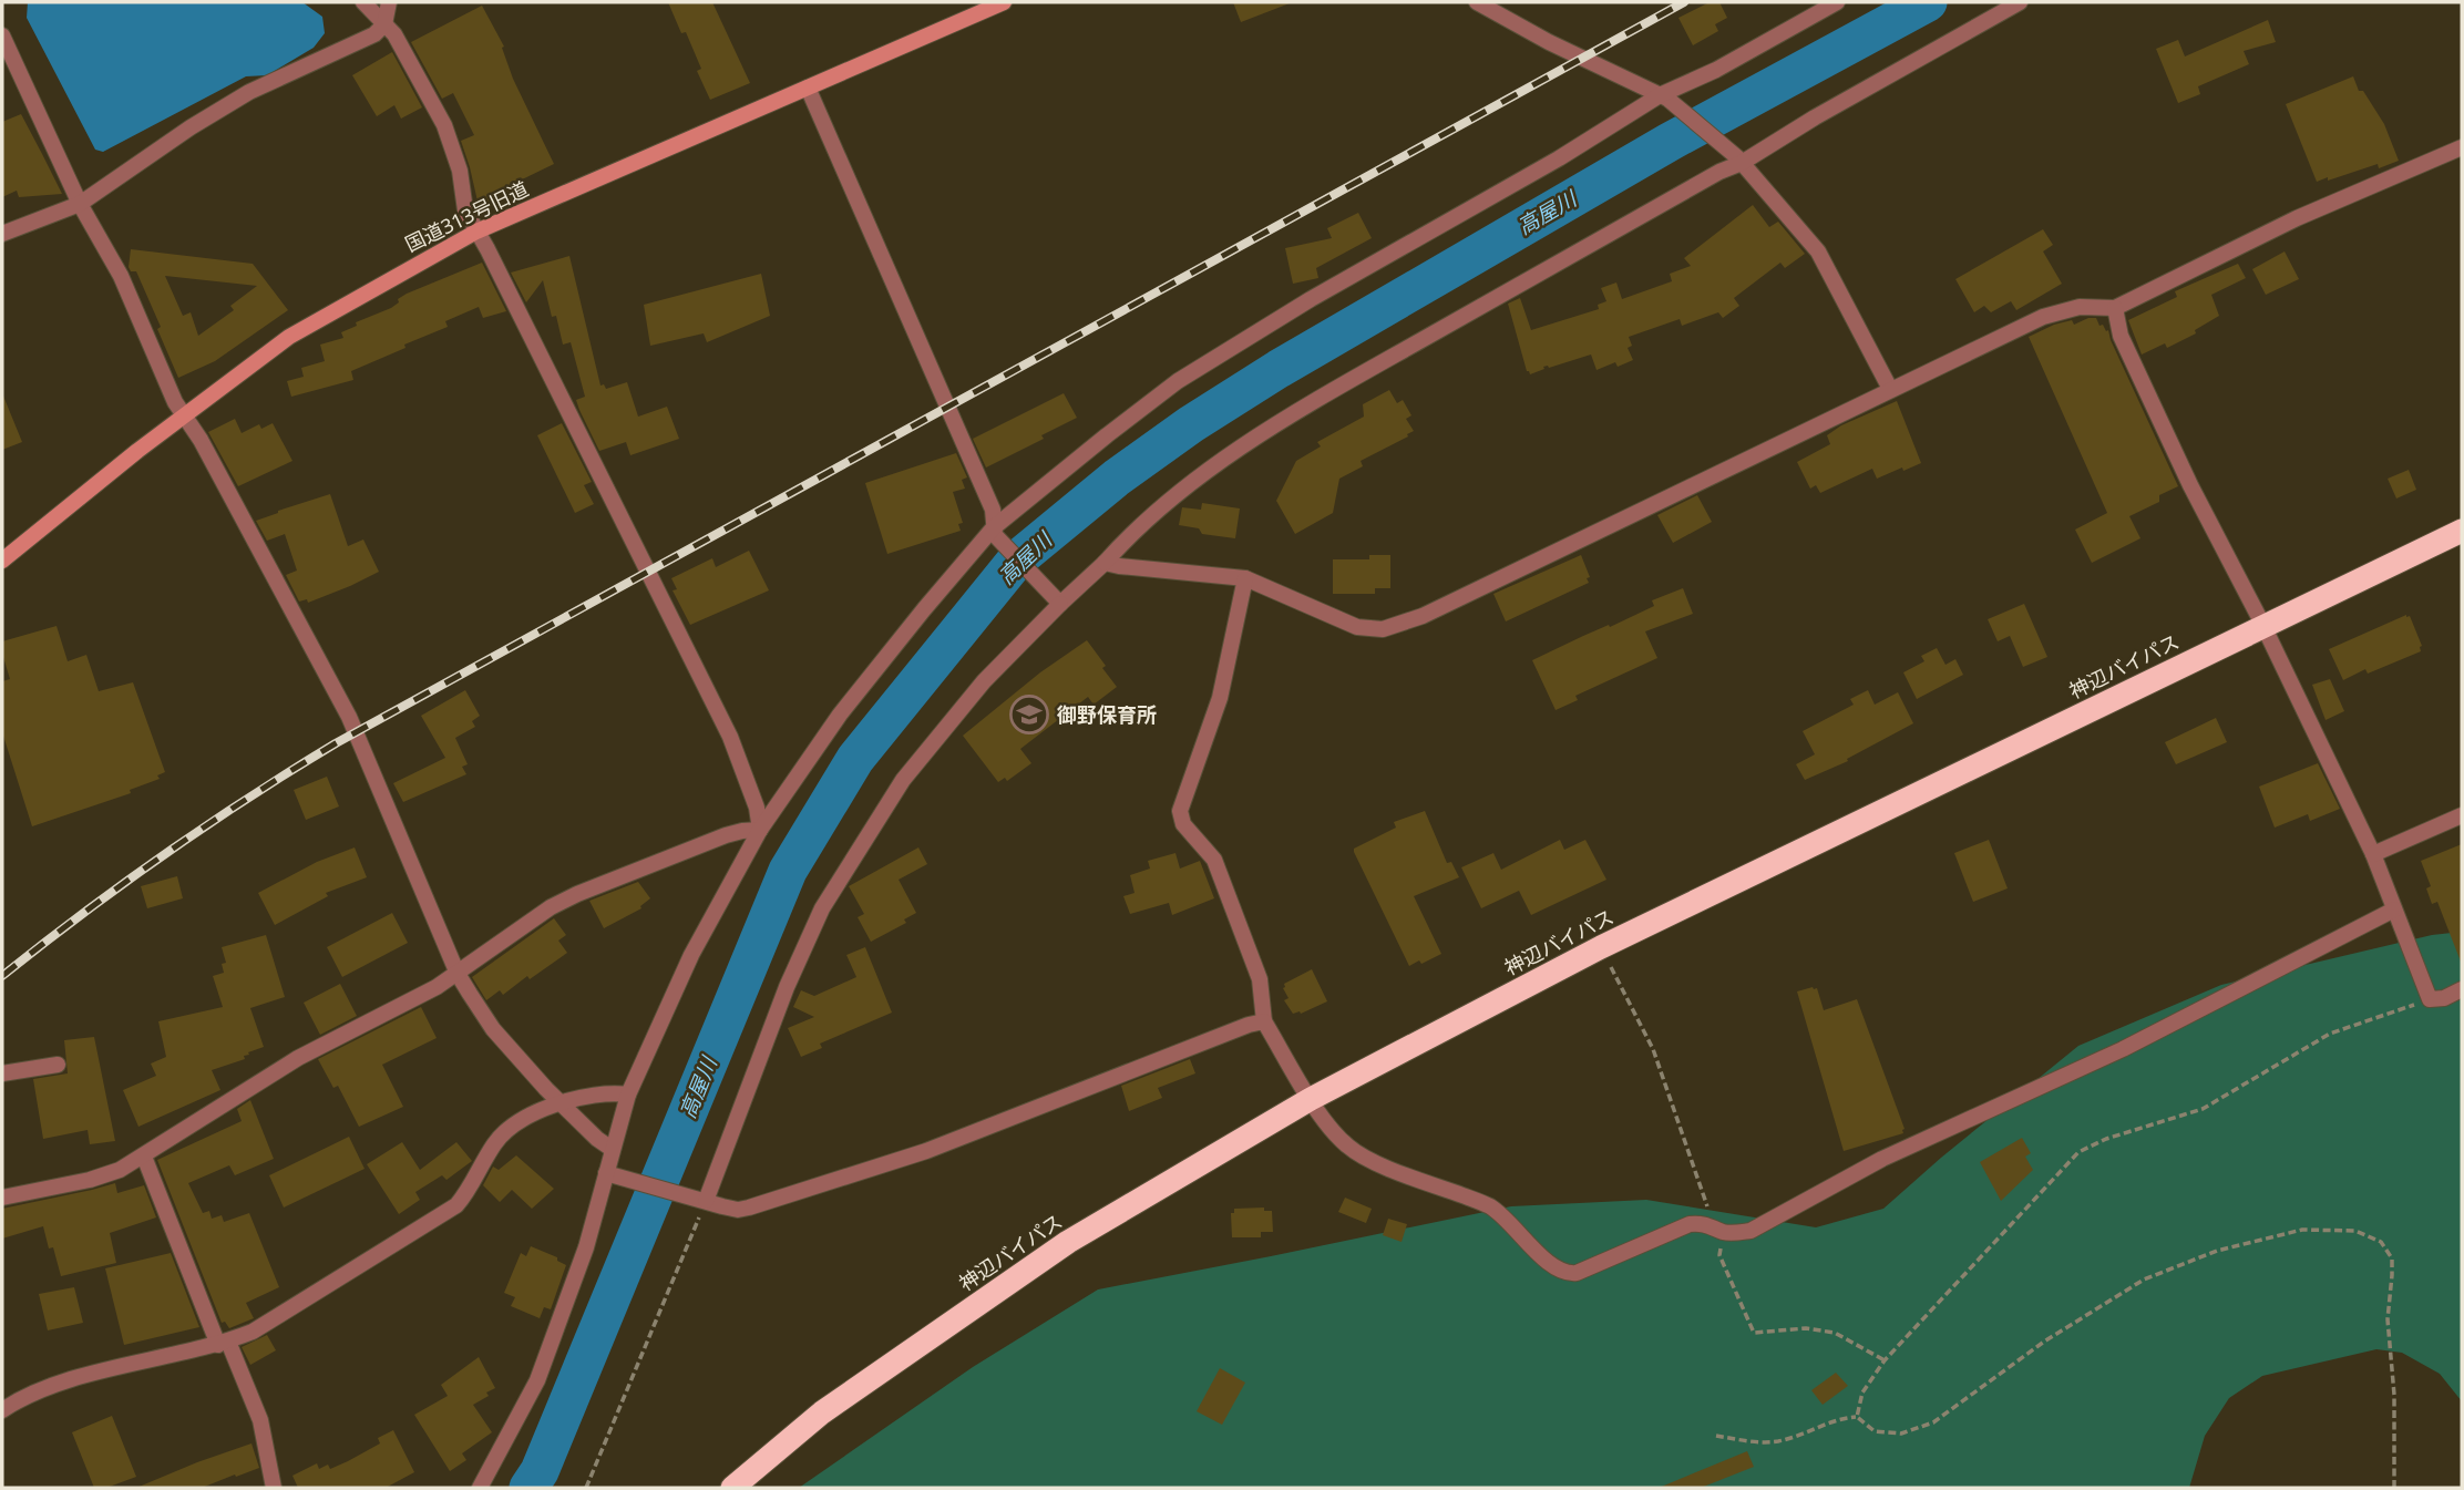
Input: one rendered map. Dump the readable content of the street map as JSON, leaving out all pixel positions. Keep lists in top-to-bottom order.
{
  "streets": {
    "highway": ["神辺バイパス"],
    "street": ["国道313号旧道"]
  },
  "water": ["高屋川"],
  "places": {
    "school or university": ["御野保育所"]
  }
}
